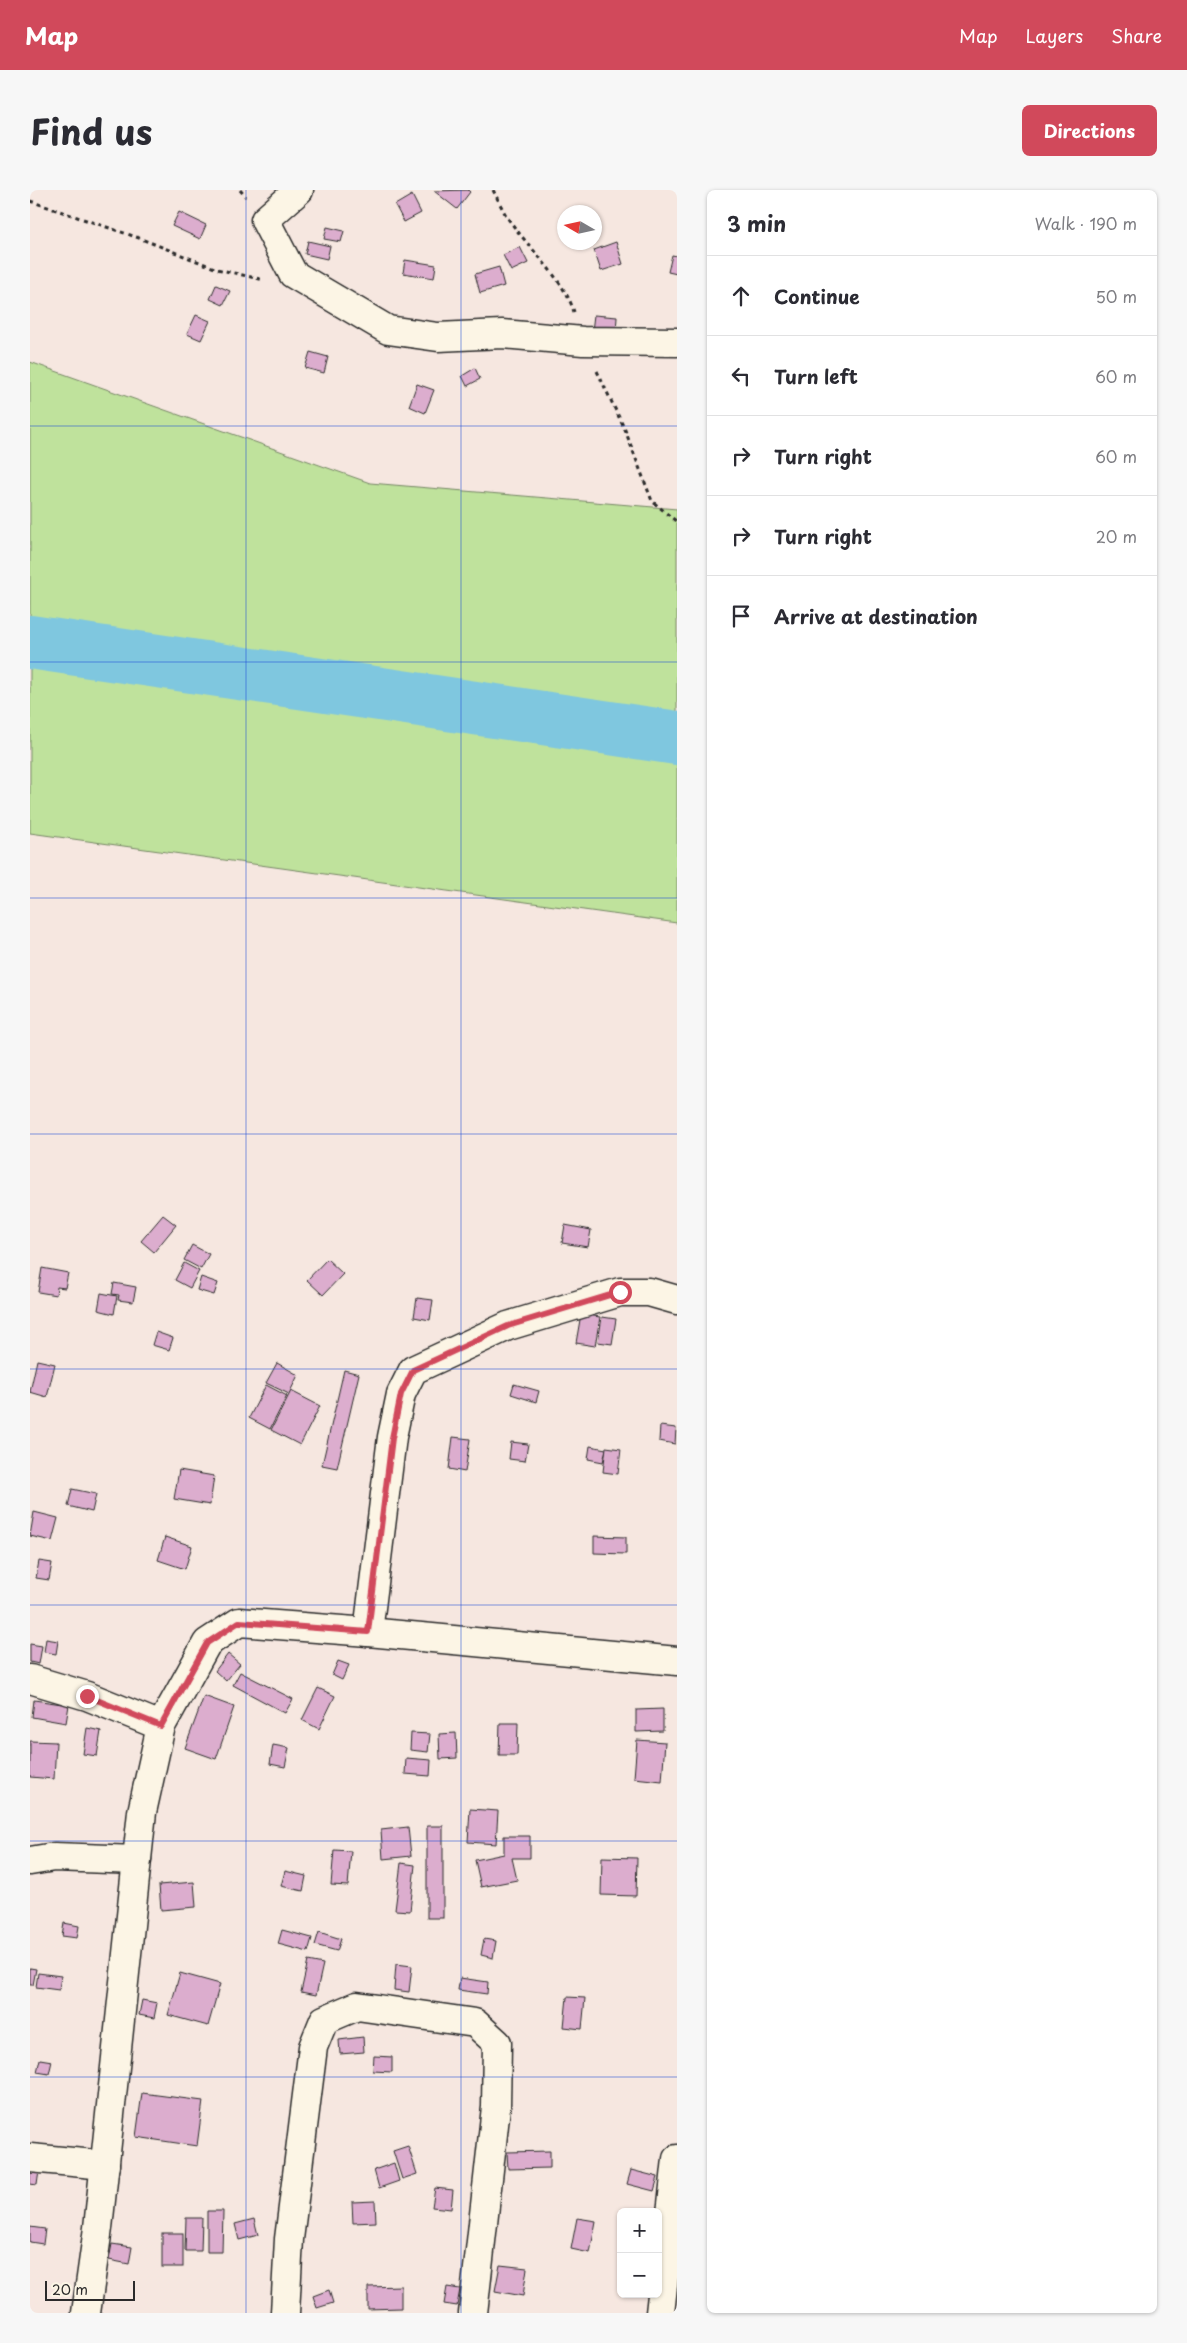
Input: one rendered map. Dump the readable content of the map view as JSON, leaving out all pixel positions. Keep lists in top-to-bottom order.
{
  "scale_bar": "20 m",
  "north": "left",
  "page": {
    "header": "Map",
    "nav": ["Map", "Layers", "Share"],
    "title": "Find us",
    "buttons": "Directions",
    "heading": ["3 min", "Walk · 190 m"],
    "list": [
      ["Continue", "50 m"],
      ["Turn left", "60 m"],
      ["Turn right", "60 m"],
      ["Turn right", "20 m"],
      "Arrive at destination"
    ],
    "map_buttons": ["+", "−"],
    "scale": "20 m"
  }
}
